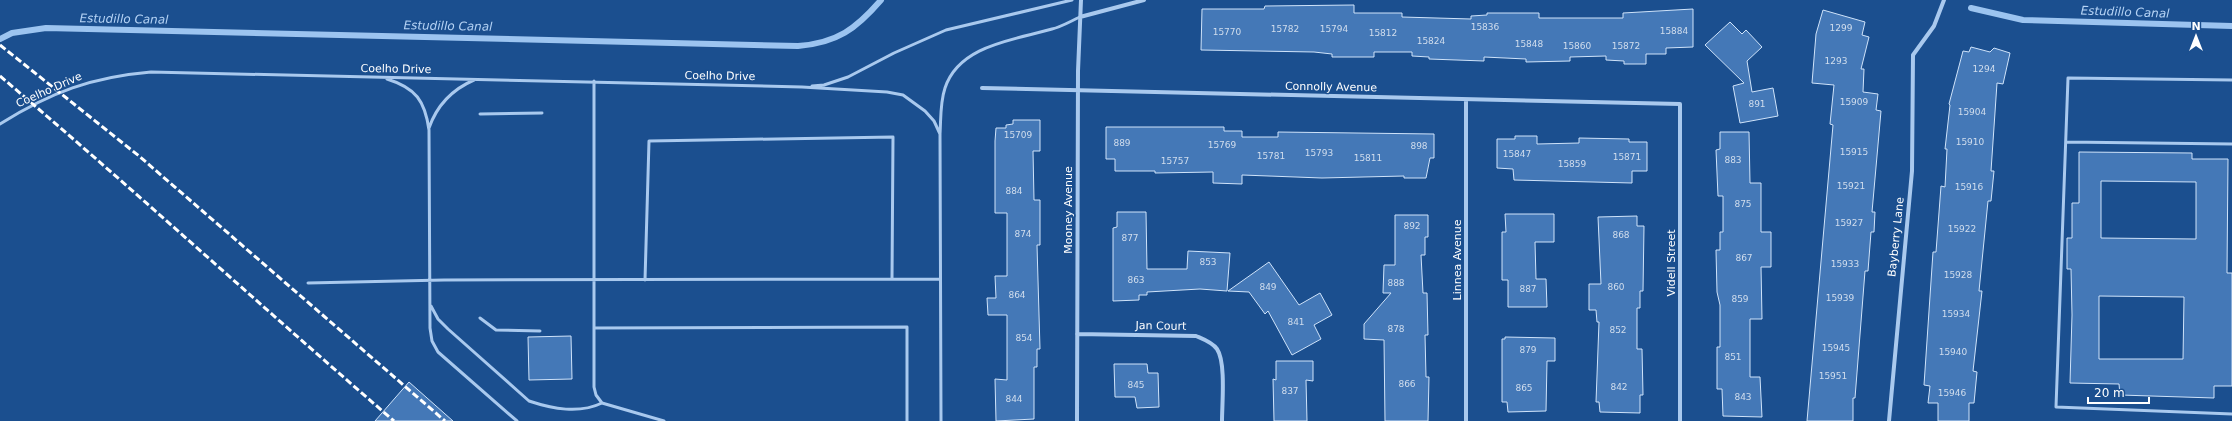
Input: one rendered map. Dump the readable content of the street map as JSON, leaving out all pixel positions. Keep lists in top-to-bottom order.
{
  "streets": {
    "street": [
      "Connolly Avenue",
      "Mooney Avenue",
      "Bayberry Lane",
      "Linnea Avenue",
      "Videll Street",
      "Jan Court"
    ],
    "lane": ["Coelho Drive"]
  },
  "crossings": [
    ["Connolly Avenue", "Mooney Avenue"],
    ["Connolly Avenue", "Linnea Avenue"],
    ["Connolly Avenue", "Videll Street"],
    ["Mooney Avenue", "Jan Court"]
  ],
  "water": ["Estudillo Canal"],
  "house_numbers": [
    "15836",
    "1299",
    "15782",
    "15794",
    "15884",
    "15770",
    "15812",
    "15824",
    "15848",
    "15860",
    "15872",
    "1293",
    "1294",
    "15909",
    "891",
    "15904",
    "15709",
    "15910",
    "889",
    "15769",
    "898",
    "15915",
    "15793",
    "15847",
    "15781",
    "15871",
    "15811",
    "883",
    "15757",
    "15859",
    "15921",
    "15916",
    "884",
    "875",
    "15927",
    "892",
    "15922",
    "874",
    "868",
    "877",
    "867",
    "853",
    "15933",
    "15928",
    "863",
    "888",
    "849",
    "860",
    "887",
    "864",
    "15939",
    "859",
    "15934",
    "841",
    "878",
    "852",
    "854",
    "15945",
    "879",
    "15940",
    "851",
    "15951",
    "866",
    "845",
    "842",
    "865",
    "837",
    "15946",
    "843",
    "844"
  ],
  "scale_bar": "20 m",
  "north": "top"
}
